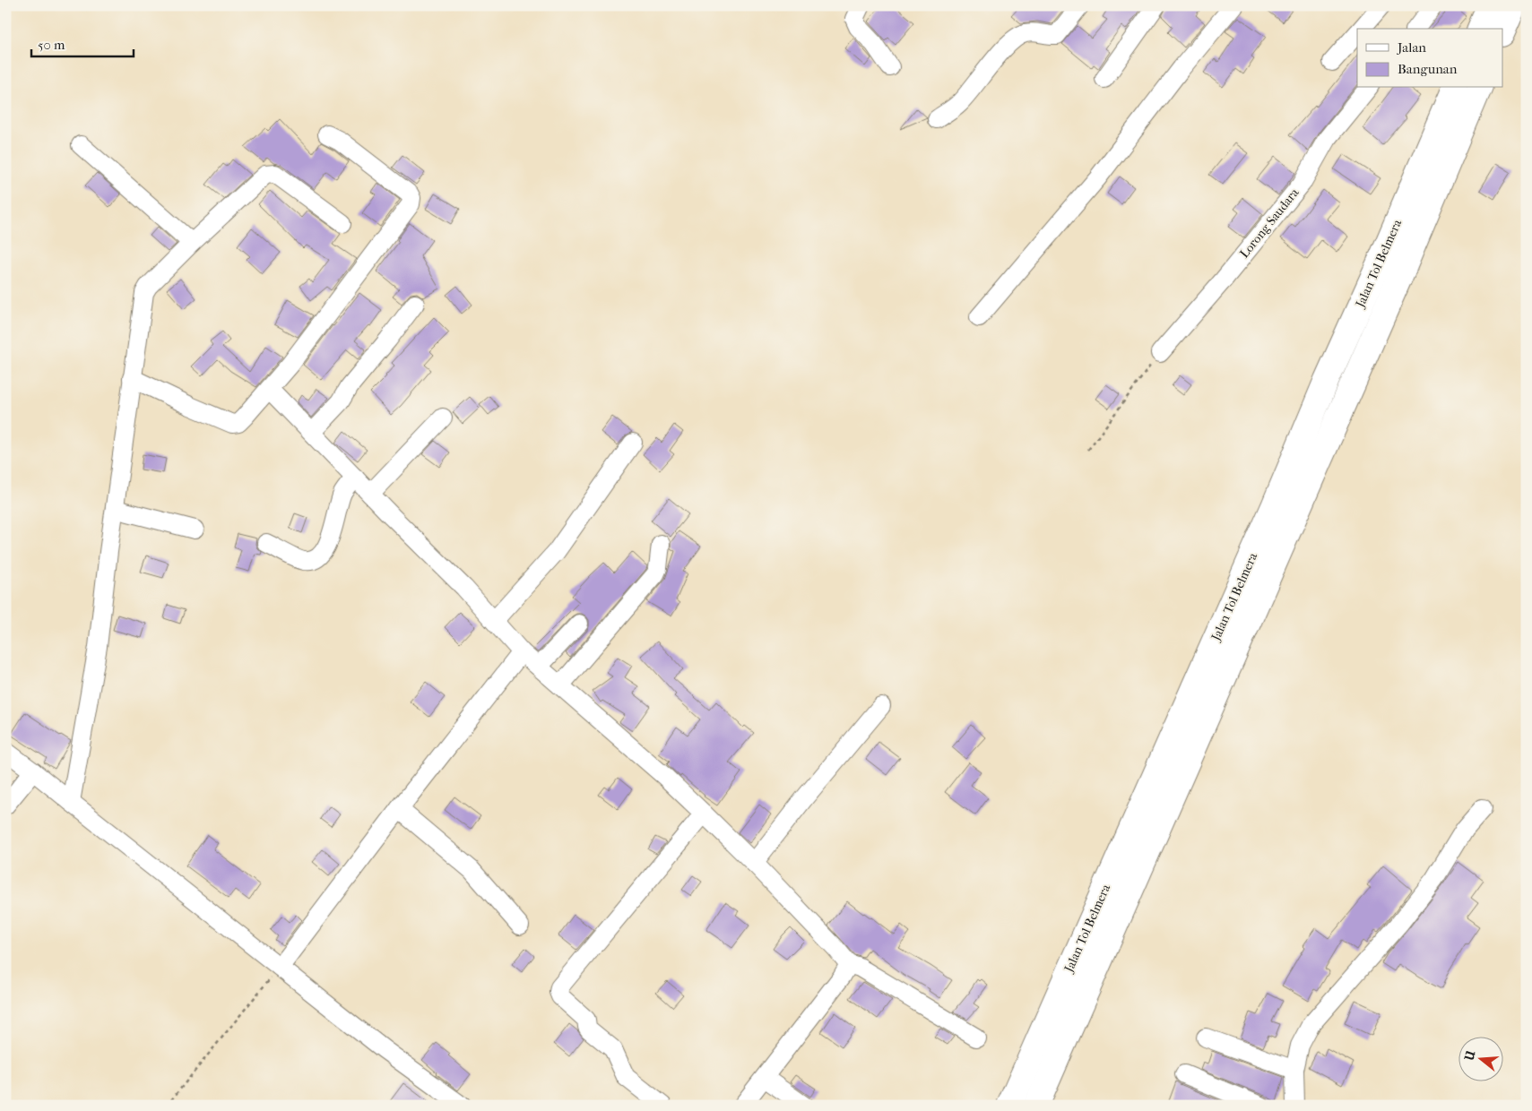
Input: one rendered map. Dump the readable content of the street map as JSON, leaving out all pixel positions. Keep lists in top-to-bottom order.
{
  "streets": {
    "highway": ["Jalan Tol Belmera"],
    "street": ["Lorong Saudara"]
  },
  "legend": ["Jalan", "Bangunan"],
  "scale_bar": "50 m",
  "north": "left"
}
